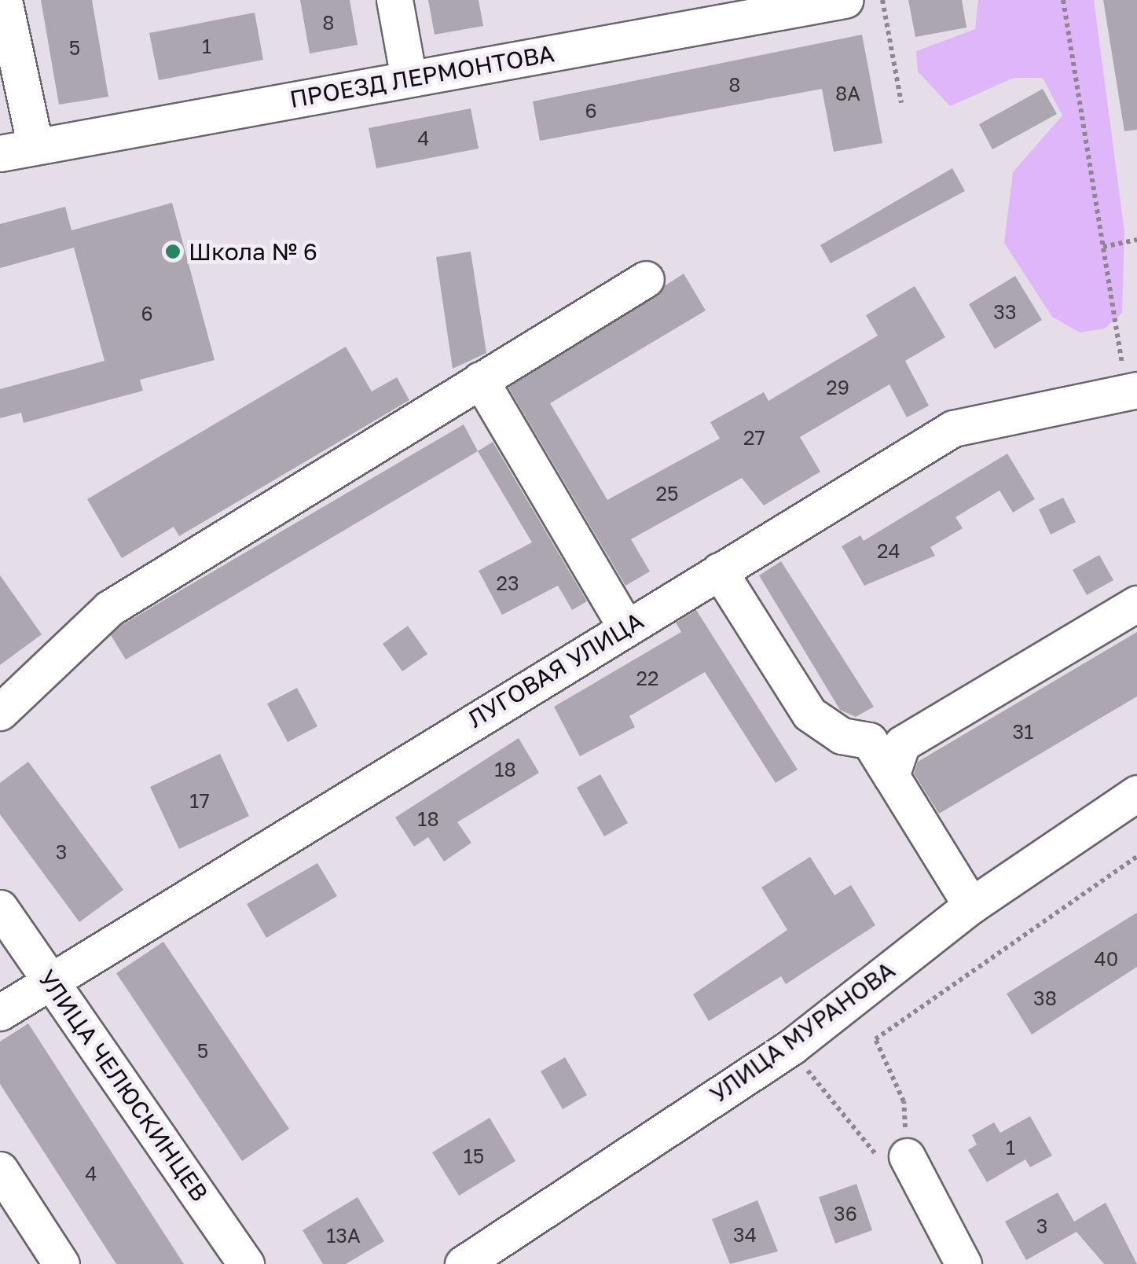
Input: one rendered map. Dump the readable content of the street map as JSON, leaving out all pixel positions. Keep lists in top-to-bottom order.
{
  "streets": {
    "street": [
      "ПРОЕЗД ЛЕРМОНТОВА",
      "ЛУГОВАЯ УЛИЦА",
      "УЛИЦА МУРАНОВА",
      "УЛИЦА ЧЕЛЮСКИНЦЕВ"
    ]
  },
  "crossings": [
    ["ЛУГОВАЯ УЛИЦА", "УЛИЦА ЧЕЛЮСКИНЦЕВ"]
  ],
  "places": ["Школа № 6"],
  "house_numbers": [
    "8",
    "1",
    "5",
    "8",
    "8А",
    "6",
    "4",
    "33",
    "6",
    "29",
    "27",
    "25",
    "24",
    "23",
    "22",
    "31",
    "18",
    "17",
    "18",
    "3",
    "40",
    "38",
    "5",
    "1",
    "15",
    "4",
    "36",
    "3",
    "34",
    "13А"
  ]
}
